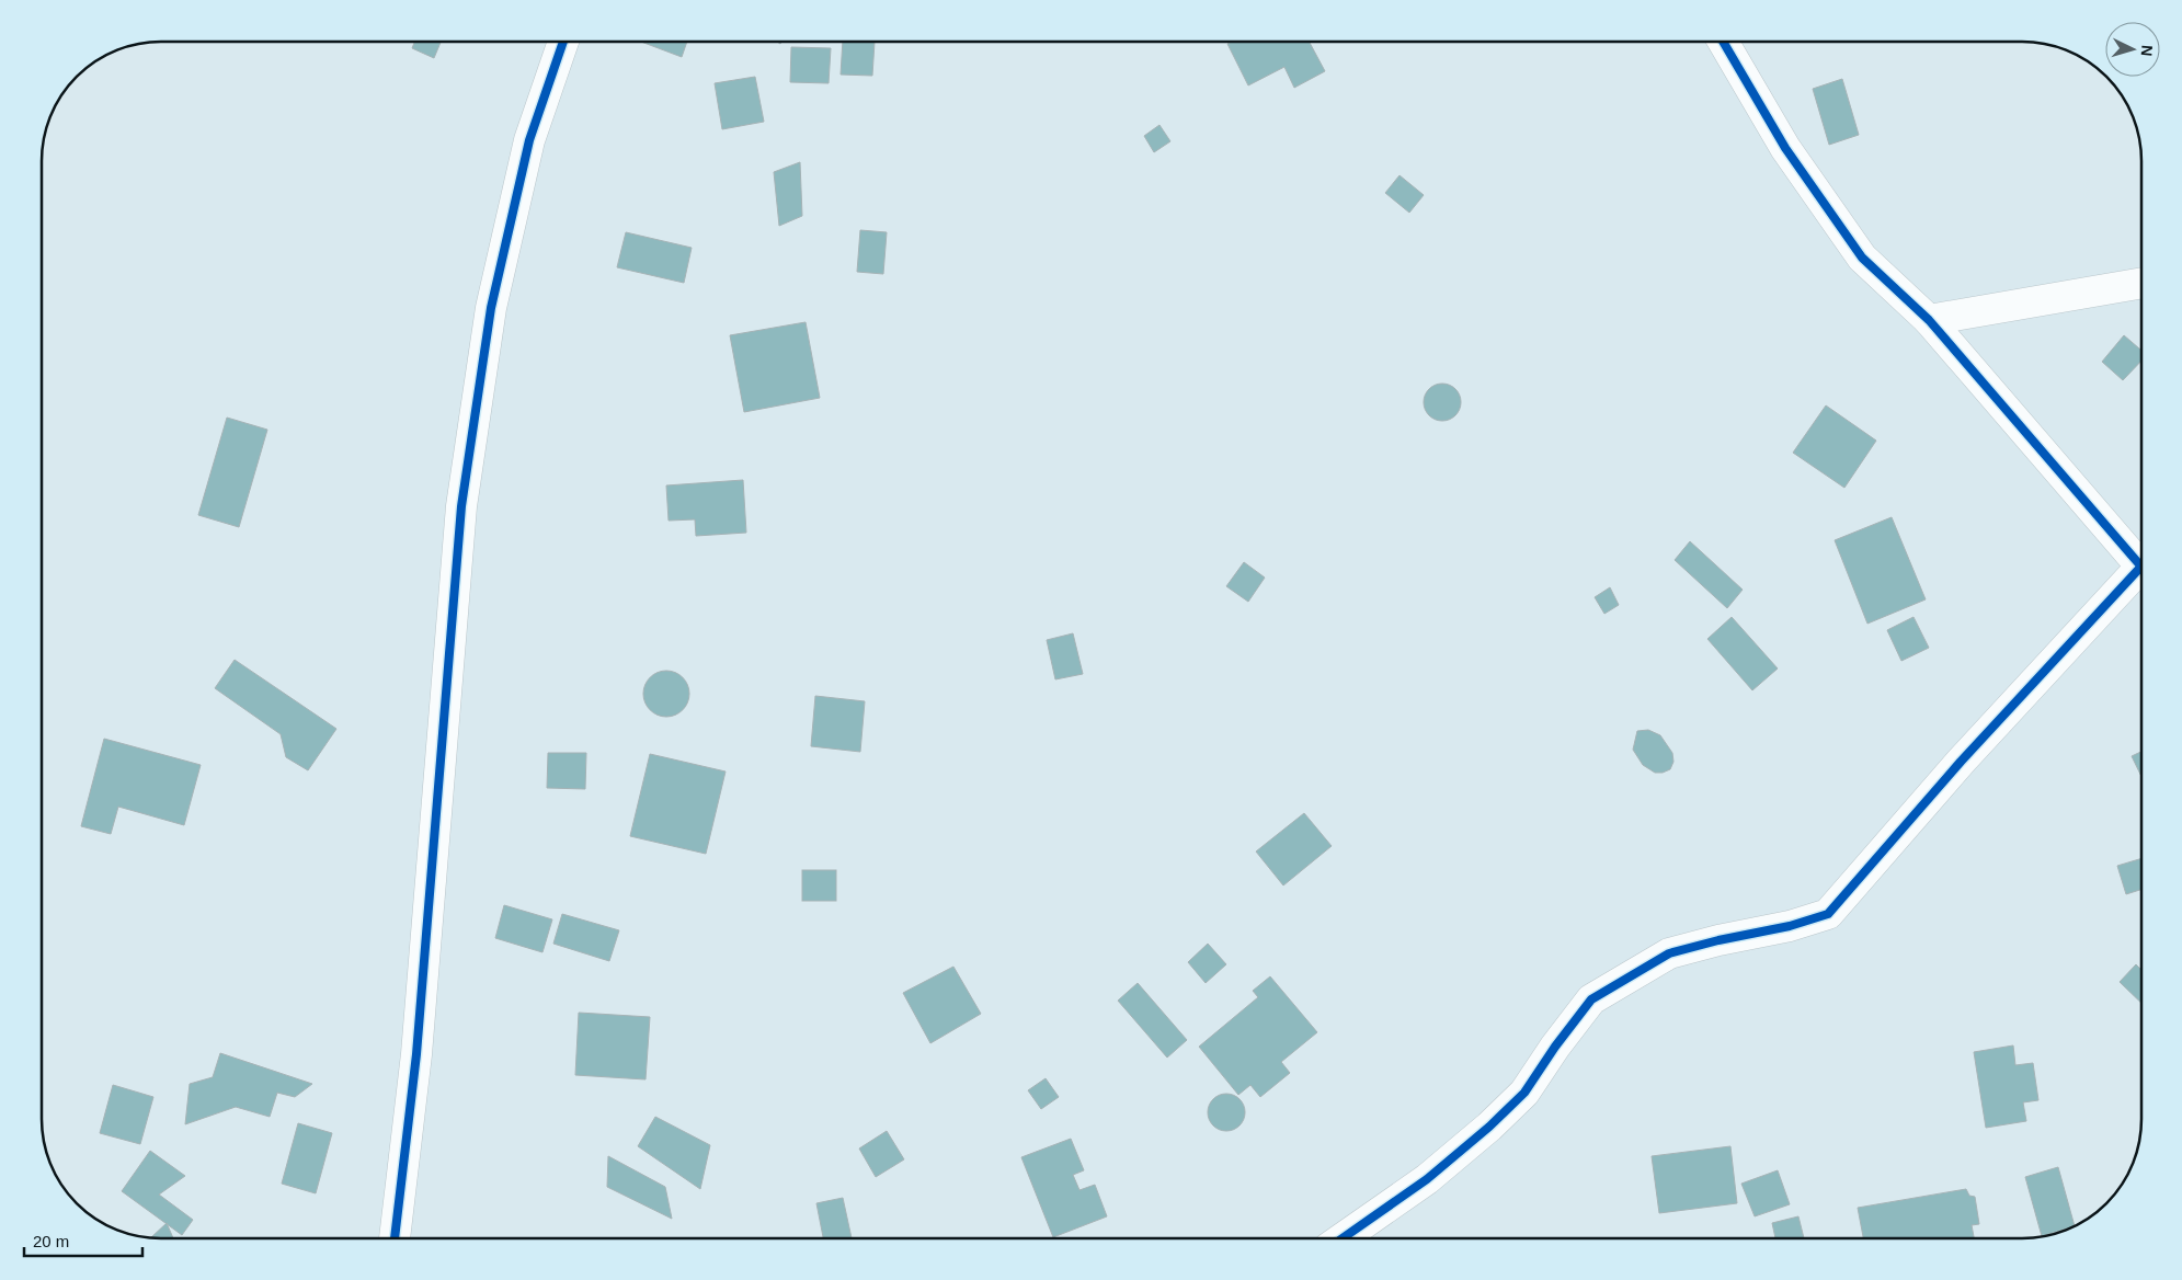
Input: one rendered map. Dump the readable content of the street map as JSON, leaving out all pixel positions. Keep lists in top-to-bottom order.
{
  "scale_bar": "20 m",
  "north": "right"
}
